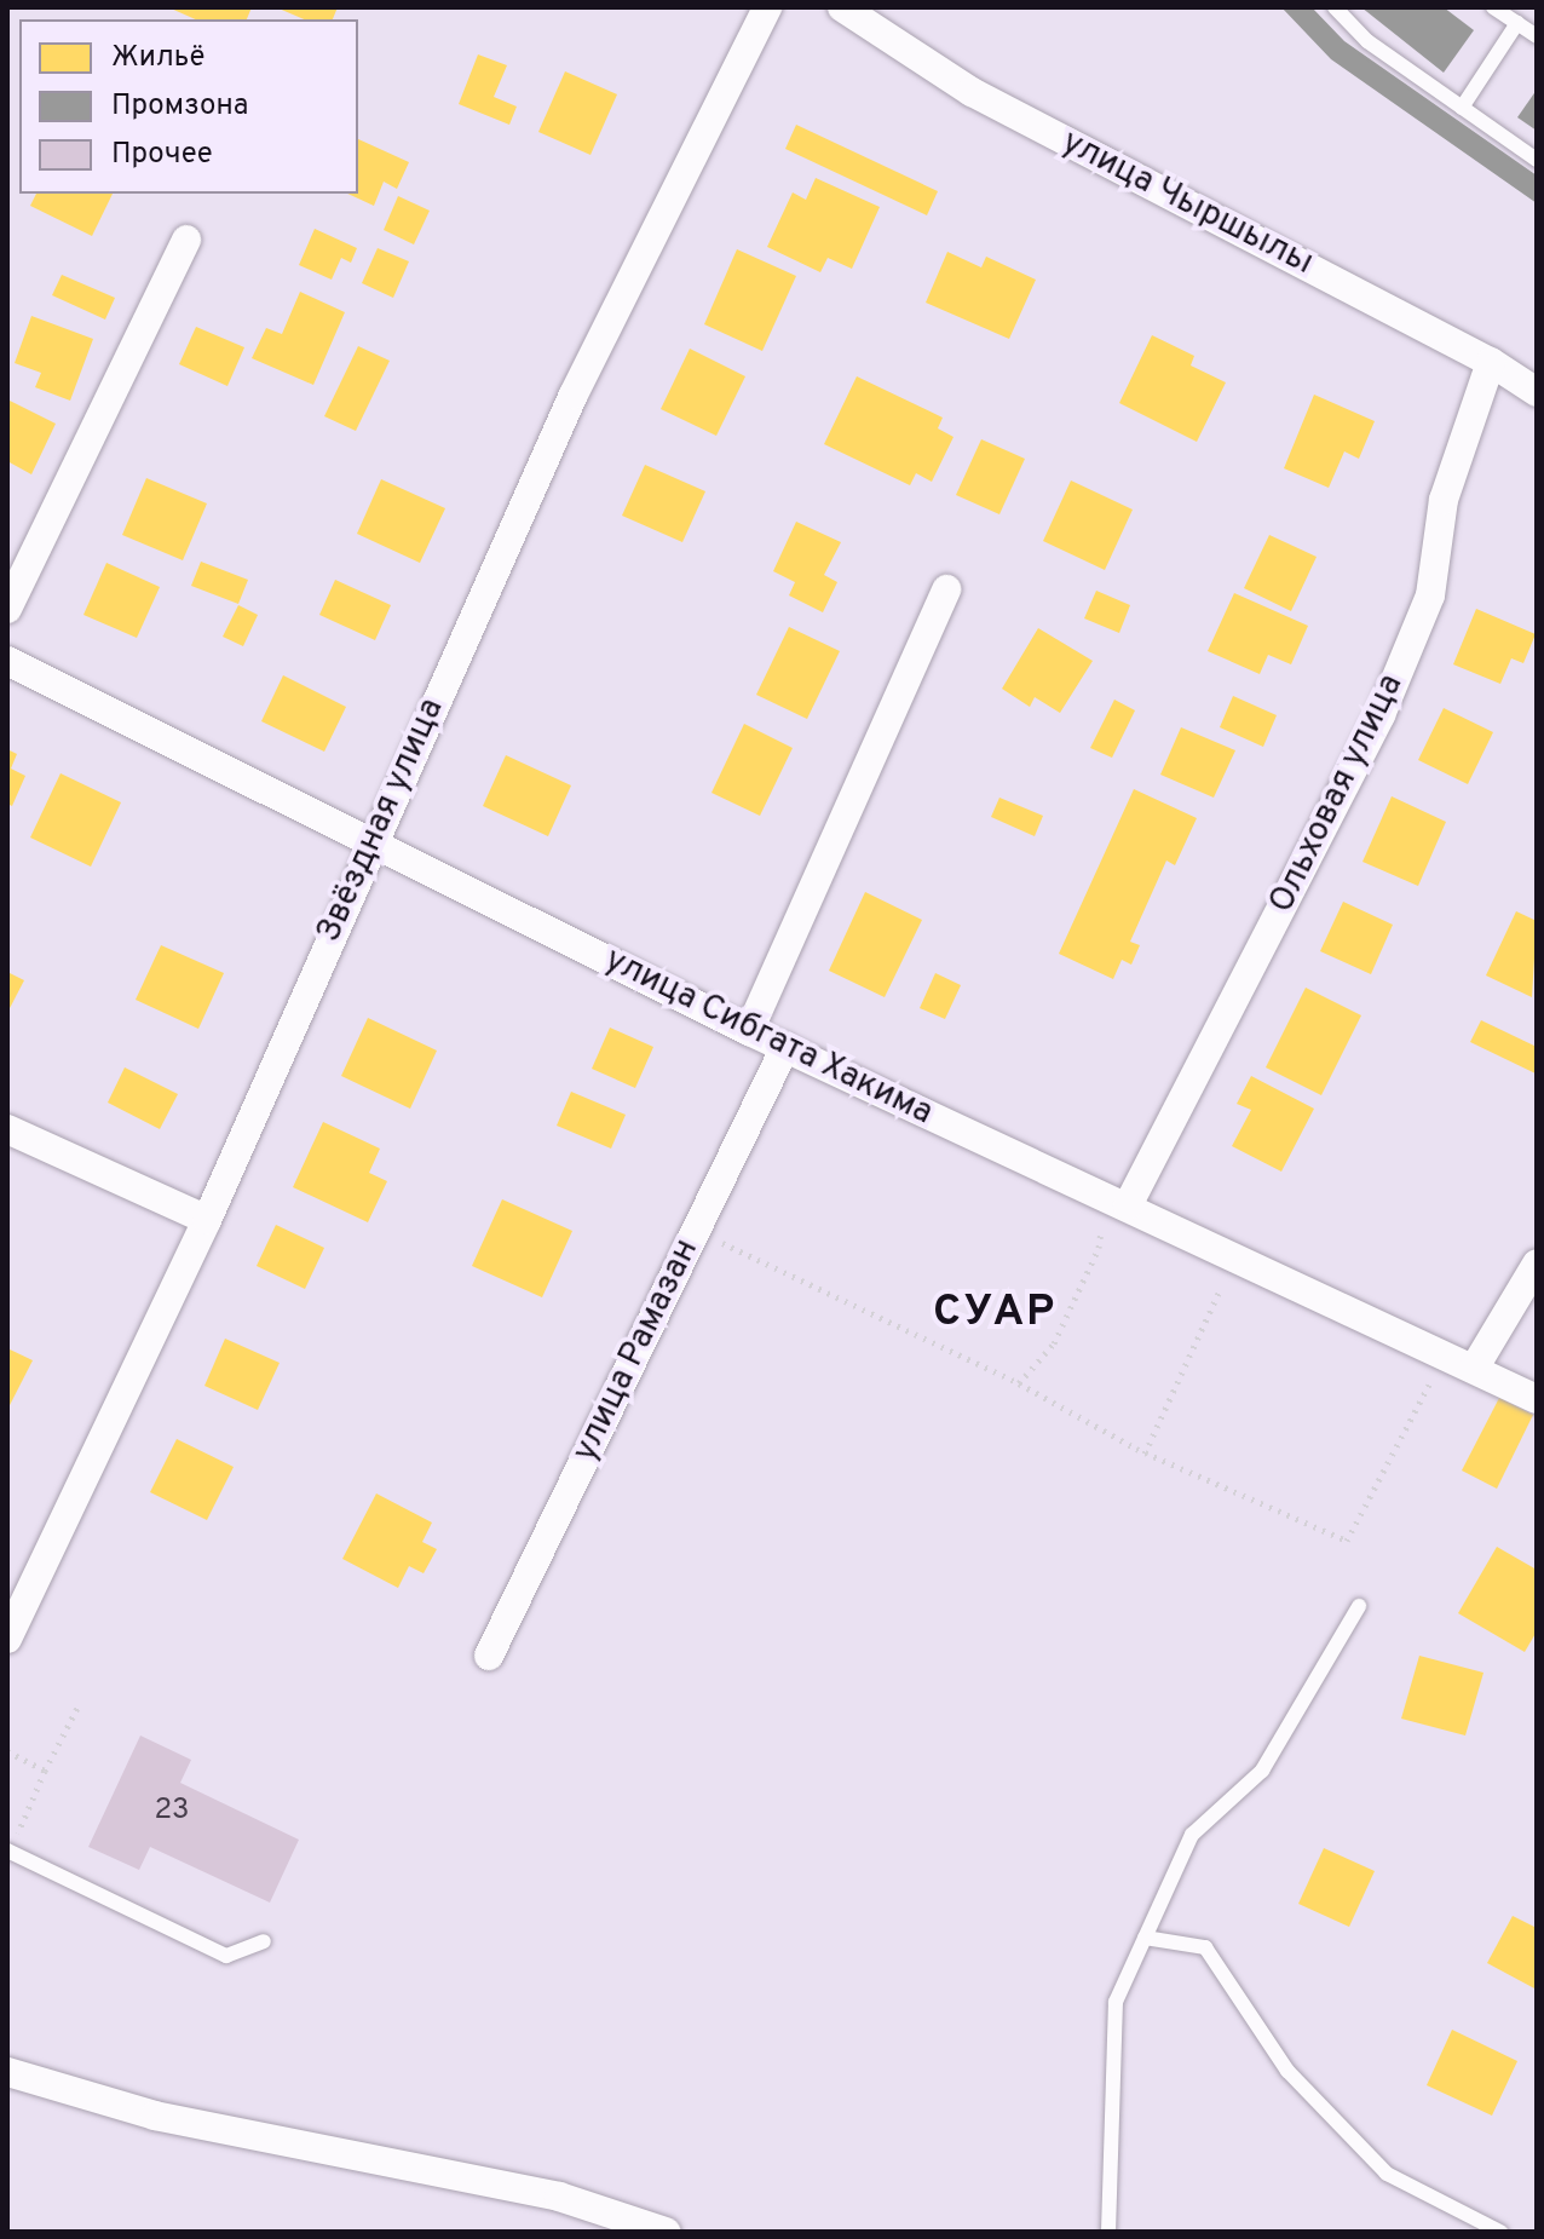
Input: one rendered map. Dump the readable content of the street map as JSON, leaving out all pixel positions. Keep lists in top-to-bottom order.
{
  "streets": {
    "street": [
      "улица Чыршылы",
      "Ольховая улица",
      "Звёздная улица",
      "улица Сибгата Хакима",
      "улица Рамазан"
    ]
  },
  "crossings": [
    ["улица Чыршылы", "Ольховая улица"],
    ["Ольховая улица", "улица Сибгата Хакима"],
    ["Звёздная улица", "улица Сибгата Хакима"],
    ["улица Сибгата Хакима", "улица Рамазан"]
  ],
  "districts": ["СУАР"],
  "house_numbers": ["23"],
  "legend": ["Жильё", "Промзона", "Прочее"]
}
